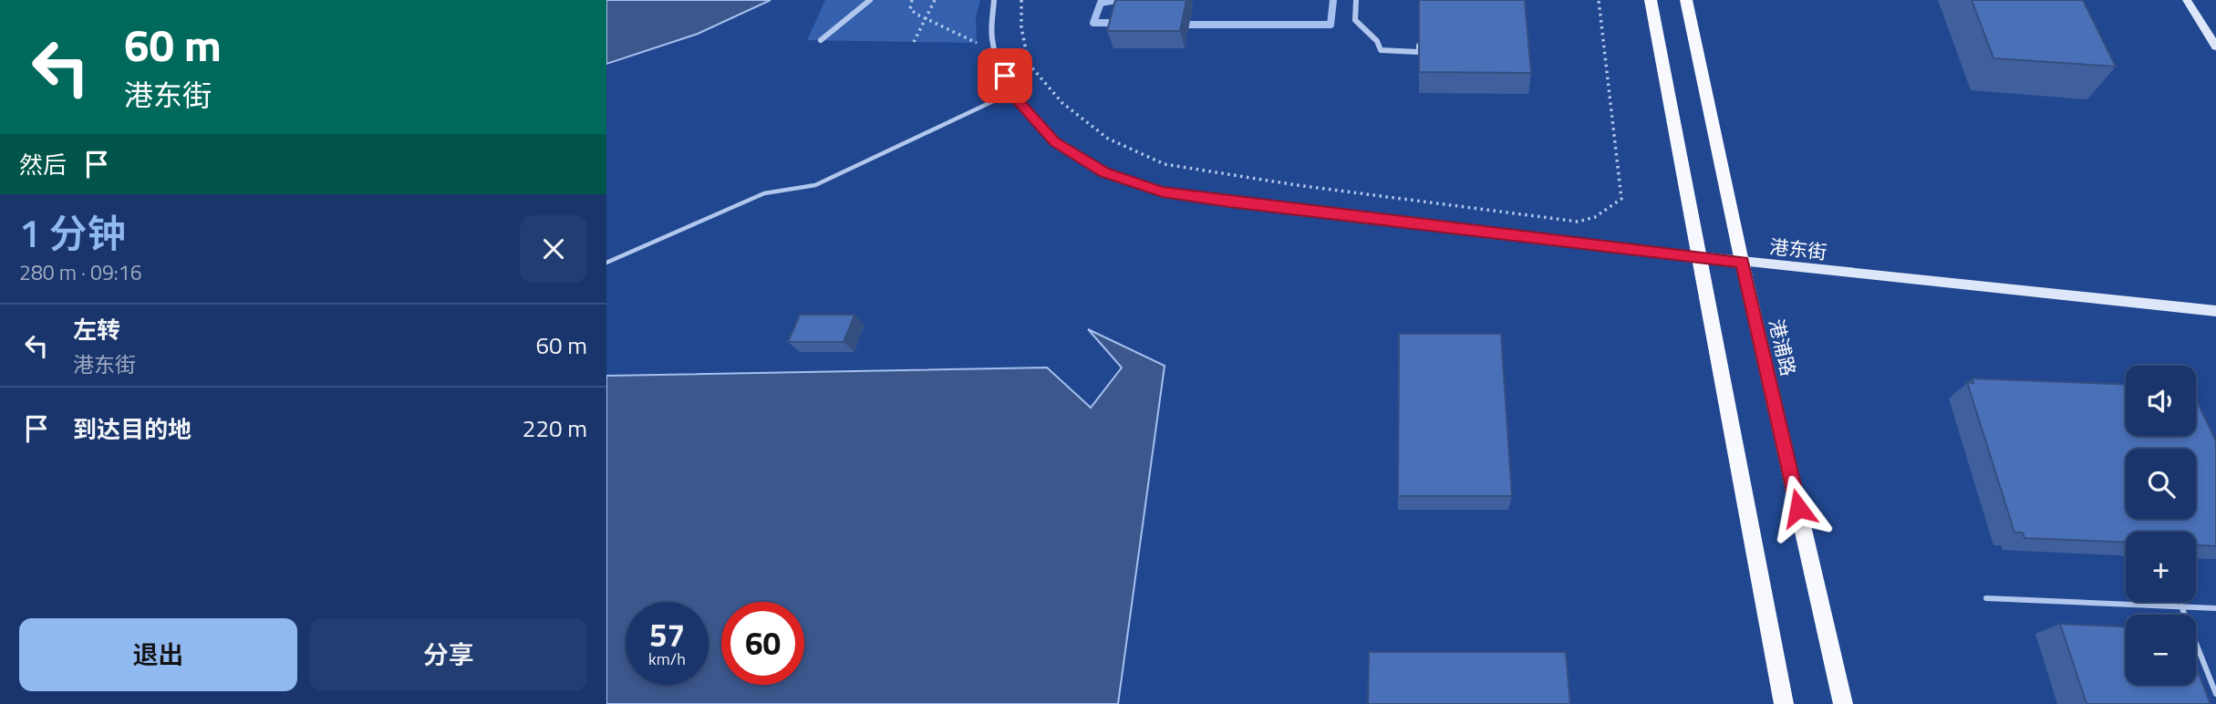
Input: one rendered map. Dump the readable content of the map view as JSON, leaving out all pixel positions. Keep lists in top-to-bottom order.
{
  "streets": {
    "main road": ["港浦路"],
    "street": ["港东街"]
  },
  "crossings": [
    ["港东街", "港浦路"]
  ],
  "page": {
    "turn": ["60 m", "港东街"],
    "then": "然后",
    "heading": ["1 分钟", "280 m · 09:16"],
    "list": [
      {
        "name": "左转",
        "note": "港东街",
        "value": "60 m"
      },
      {
        "name": "到达目的地",
        "value": "220 m"
      }
    ],
    "map_buttons": ["+", "−"],
    "speed": "57 km/h",
    "limit": "60",
    "buttons": ["退出", "分享"]
  }
}
